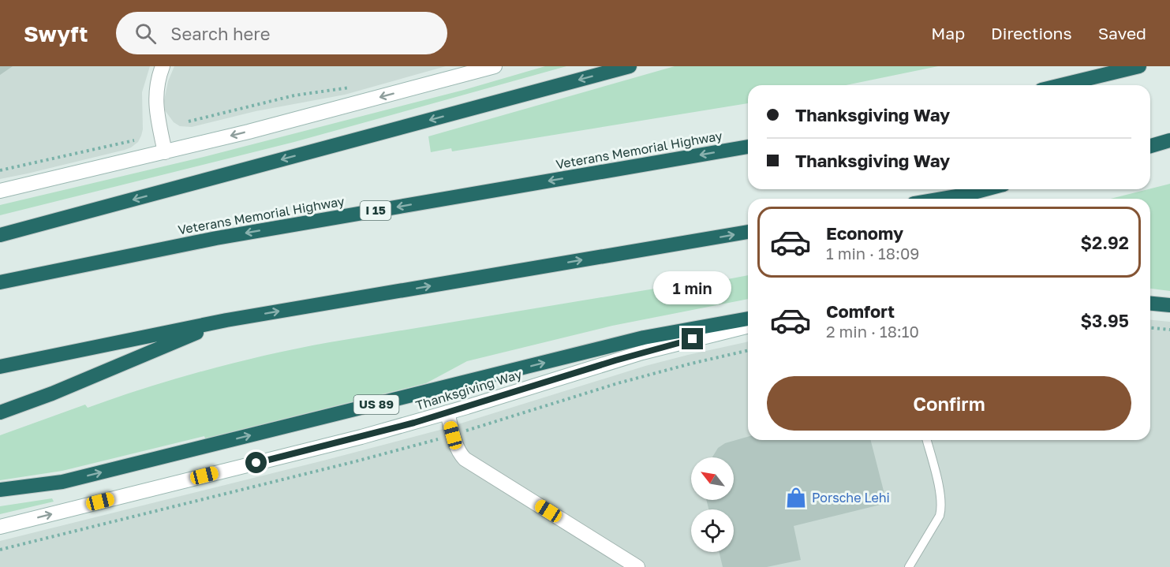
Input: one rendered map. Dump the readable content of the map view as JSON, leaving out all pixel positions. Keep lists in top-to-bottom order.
{
  "streets": {
    "highway": ["Veterans Memorial Highway", "I 15", "US 89"],
    "main road": ["Thanksgiving Way"]
  },
  "one_way": ["Thanksgiving Way"],
  "places": {
    "shop": ["Porsche Lehi"]
  },
  "north": "top left",
  "page": {
    "header": "Swyft",
    "search": "Search here",
    "nav": ["Map", "Directions", "Saved"],
    "banner": ["Thanksgiving Way", "Thanksgiving Way"],
    "list": [
      {
        "name": "Economy",
        "note": "1 min · 18:09",
        "value": "$2.92"
      },
      {
        "name": "Comfort",
        "note": "2 min · 18:10",
        "value": "$3.95"
      }
    ],
    "bubble": "1 min",
    "buttons": "Confirm"
  }
}
